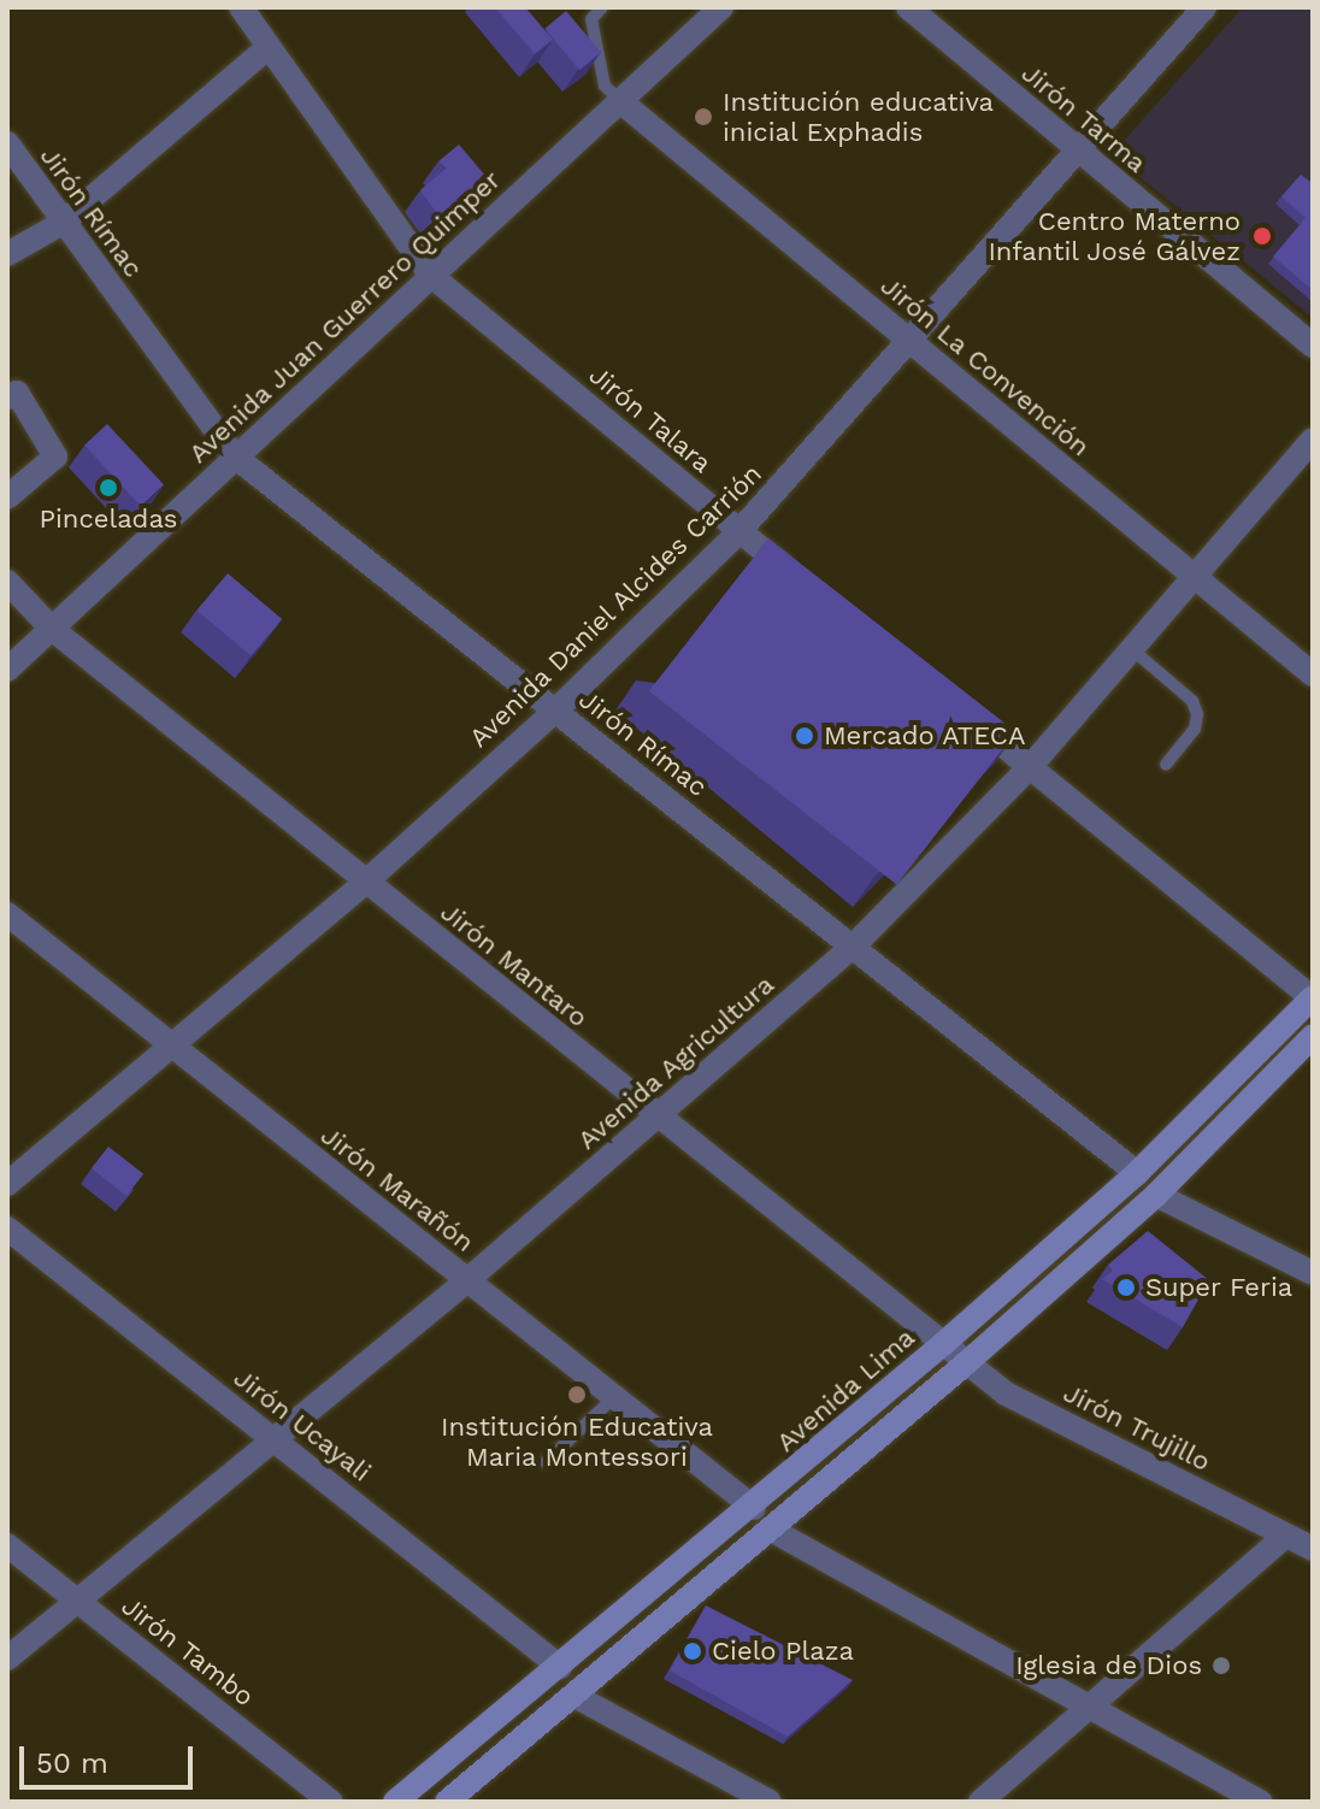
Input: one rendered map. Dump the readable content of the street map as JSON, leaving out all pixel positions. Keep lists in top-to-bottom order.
{
  "streets": {
    "main road": ["Avenida Lima"],
    "street": [
      "Jirón Tarma",
      "Jirón Rímac",
      "Avenida Juan Guerrero Quimper",
      "Jirón La Convención",
      "Jirón Talara",
      "Avenida Daniel Alcides Carrión",
      "Jirón Mantaro",
      "Avenida Agricultura",
      "Jirón Marañón",
      "Jirón Ucayali",
      "Jirón Trujillo",
      "Jirón Tambo"
    ]
  },
  "crossings": [
    ["Jirón Tarma", "Avenida Daniel Alcides Carrión"],
    ["Jirón Rímac", "Avenida Juan Guerrero Quimper"],
    ["Jirón Rímac", "Avenida Daniel Alcides Carrión"],
    ["Jirón Rímac", "Avenida Agricultura"],
    ["Jirón Rímac", "Avenida Lima"],
    ["Avenida Juan Guerrero Quimper", "Jirón La Convención"],
    ["Avenida Juan Guerrero Quimper", "Jirón Talara"],
    ["Avenida Juan Guerrero Quimper", "Jirón Mantaro"],
    ["Jirón La Convención", "Avenida Daniel Alcides Carrión"],
    ["Jirón La Convención", "Avenida Agricultura"],
    ["Jirón Talara", "Avenida Daniel Alcides Carrión"],
    ["Avenida Daniel Alcides Carrión", "Jirón Mantaro"],
    ["Avenida Daniel Alcides Carrión", "Jirón Marañón"],
    ["Jirón Mantaro", "Avenida Agricultura"],
    ["Jirón Mantaro", "Avenida Lima"],
    ["Jirón Mantaro", "Jirón Trujillo"],
    ["Avenida Agricultura", "Jirón Marañón"],
    ["Avenida Agricultura", "Jirón Ucayali"],
    ["Avenida Agricultura", "Jirón Tambo"],
    ["Jirón Marañón", "Avenida Lima"],
    ["Avenida Lima", "Jirón Ucayali"],
    ["Avenida Lima", "Jirón Trujillo"]
  ],
  "places": [
    "Institución educativa inicial Exphadis",
    "Centro Materno Infantil José Gálvez",
    "Pinceladas",
    "Mercado ATECA",
    "Super Feria",
    "Institución Educativa Maria Montessori",
    "Cielo Plaza",
    "Iglesia de Dios"
  ],
  "scale_bar": "50 m"
}
